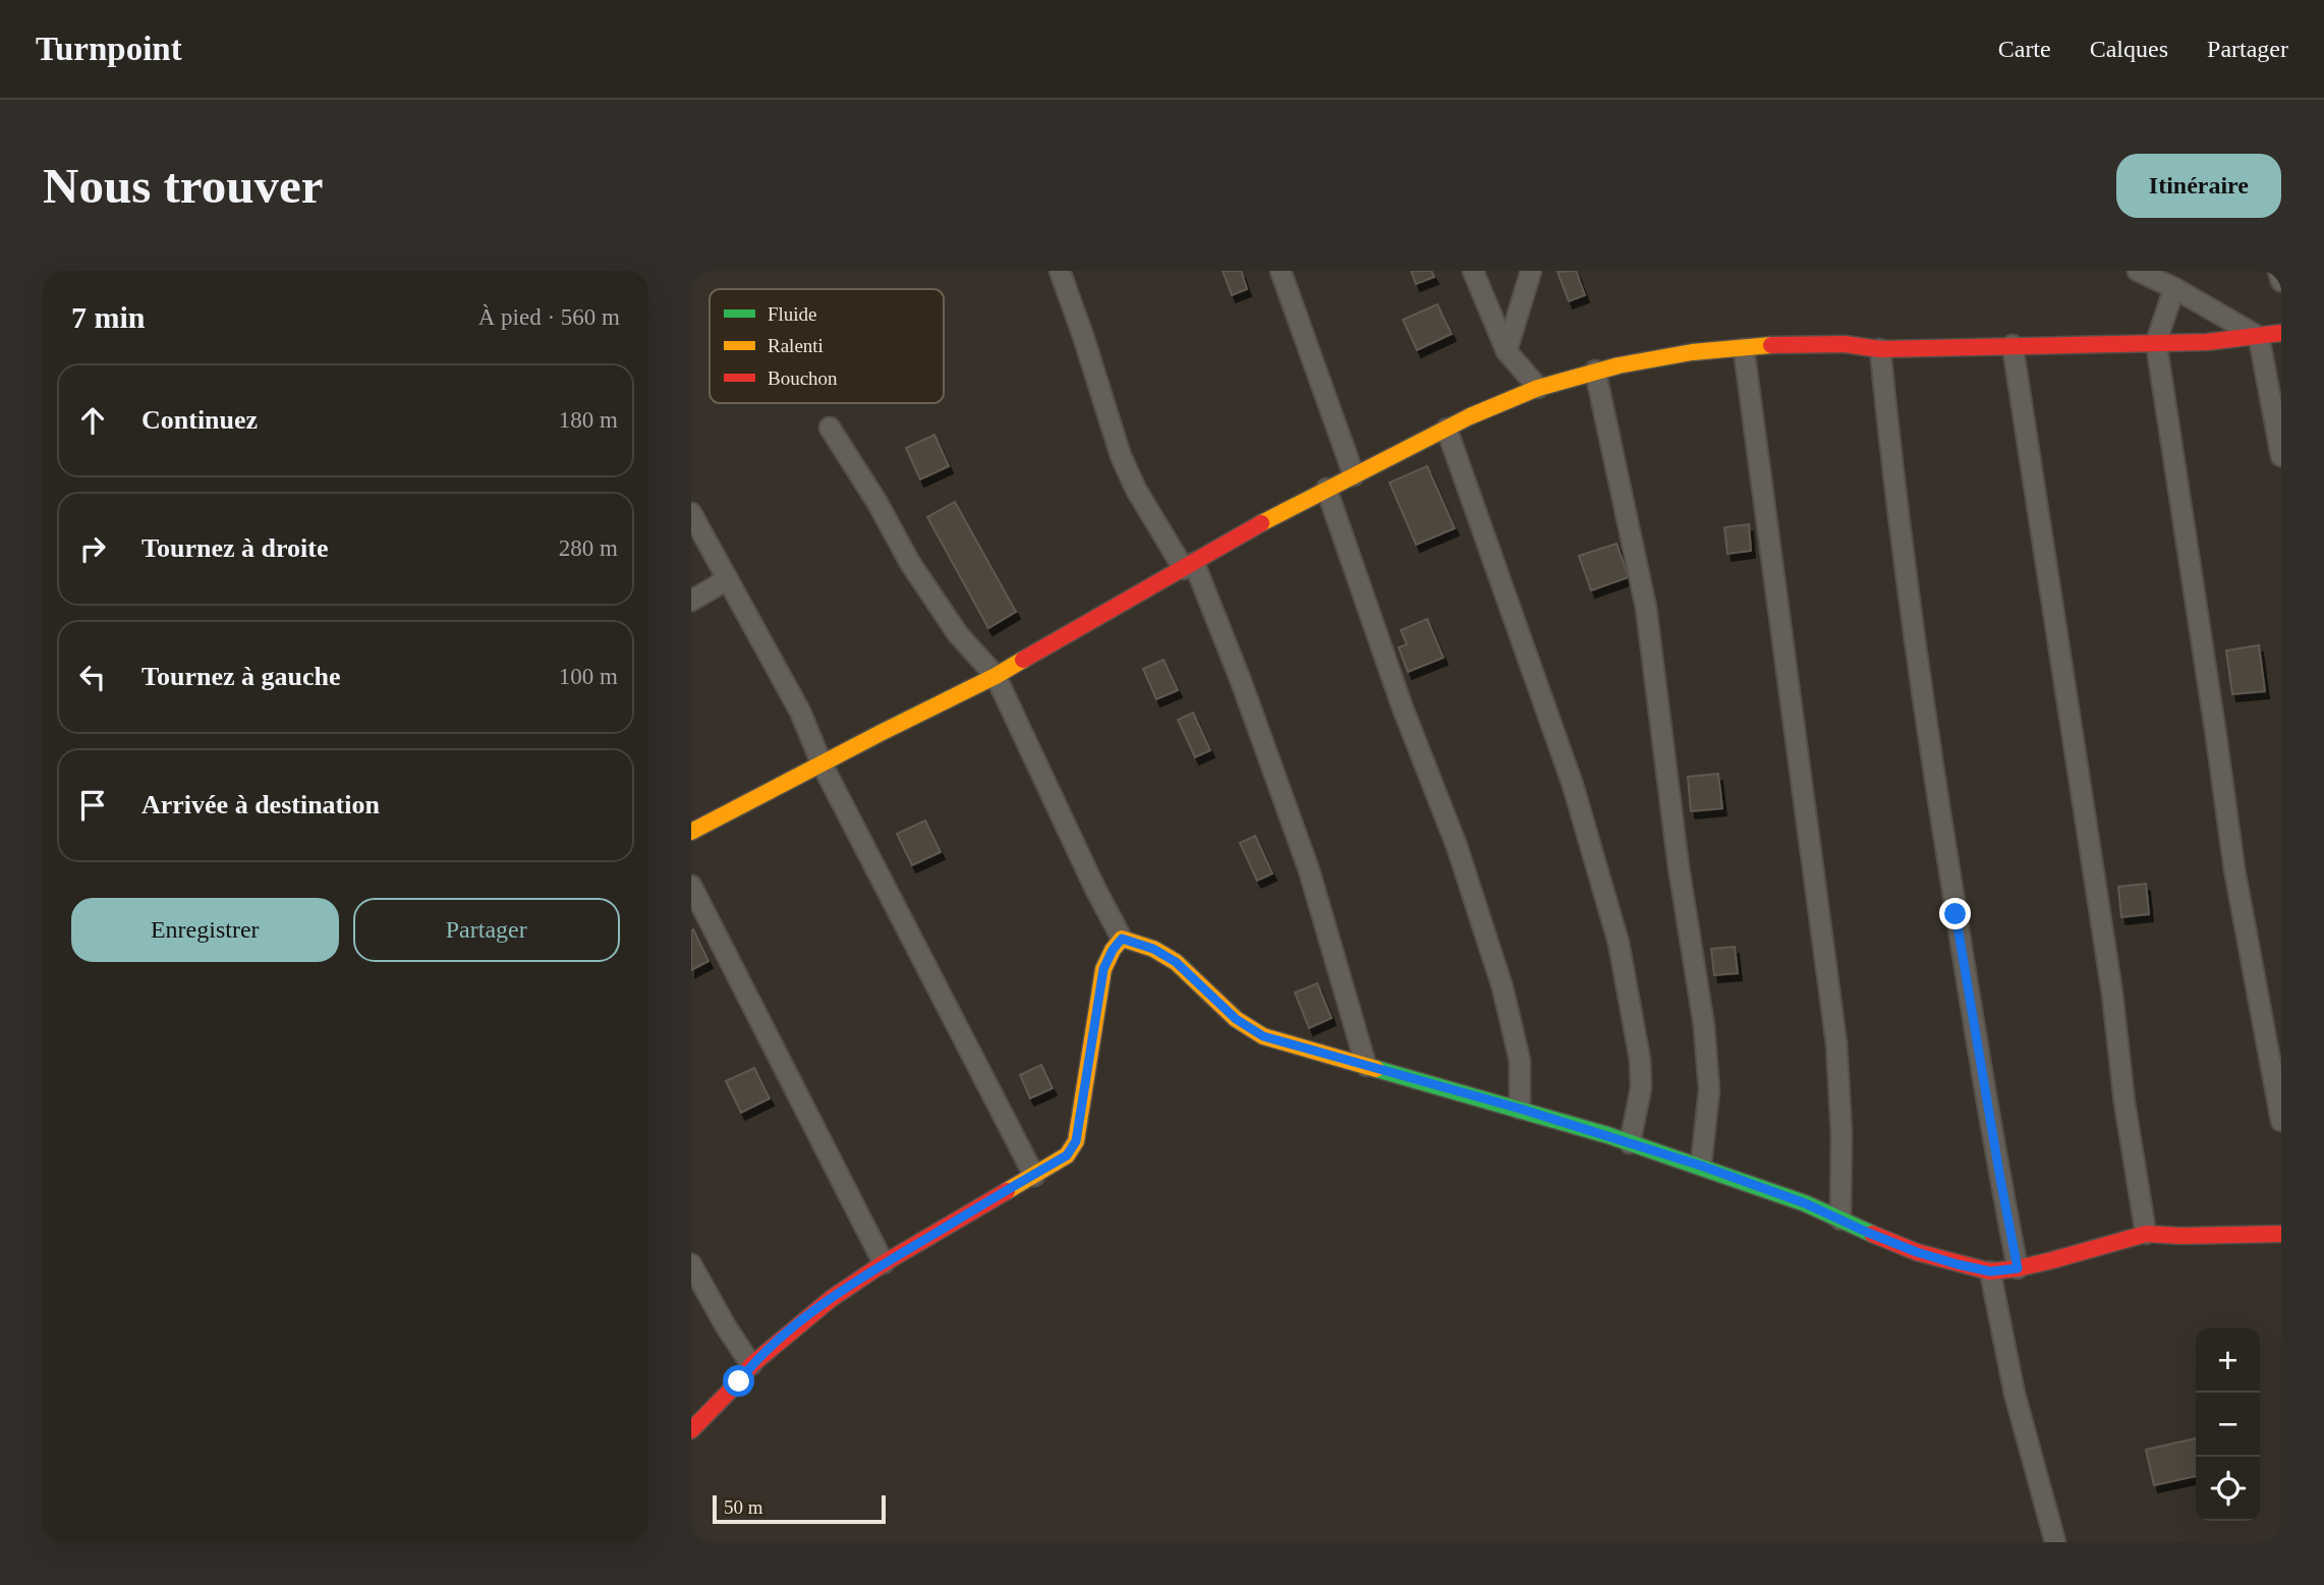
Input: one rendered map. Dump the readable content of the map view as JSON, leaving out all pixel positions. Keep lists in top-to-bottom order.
{
  "legend": ["Fluide", "Ralenti", "Bouchon"],
  "scale_bar": "50 m",
  "page": {
    "header": "Turnpoint",
    "nav": ["Carte", "Calques", "Partager"],
    "buttons": [
      "Itinéraire",
      ["Enregistrer", "Partager"]
    ],
    "title": "Nous trouver",
    "heading": ["7 min", "À pied · 560 m"],
    "list": [
      ["Continuez", "180 m"],
      ["Tournez à droite", "280 m"],
      ["Tournez à gauche", "100 m"],
      "Arrivée à destination"
    ],
    "map_buttons": ["+", "−"],
    "scale": "50 m"
  }
}
